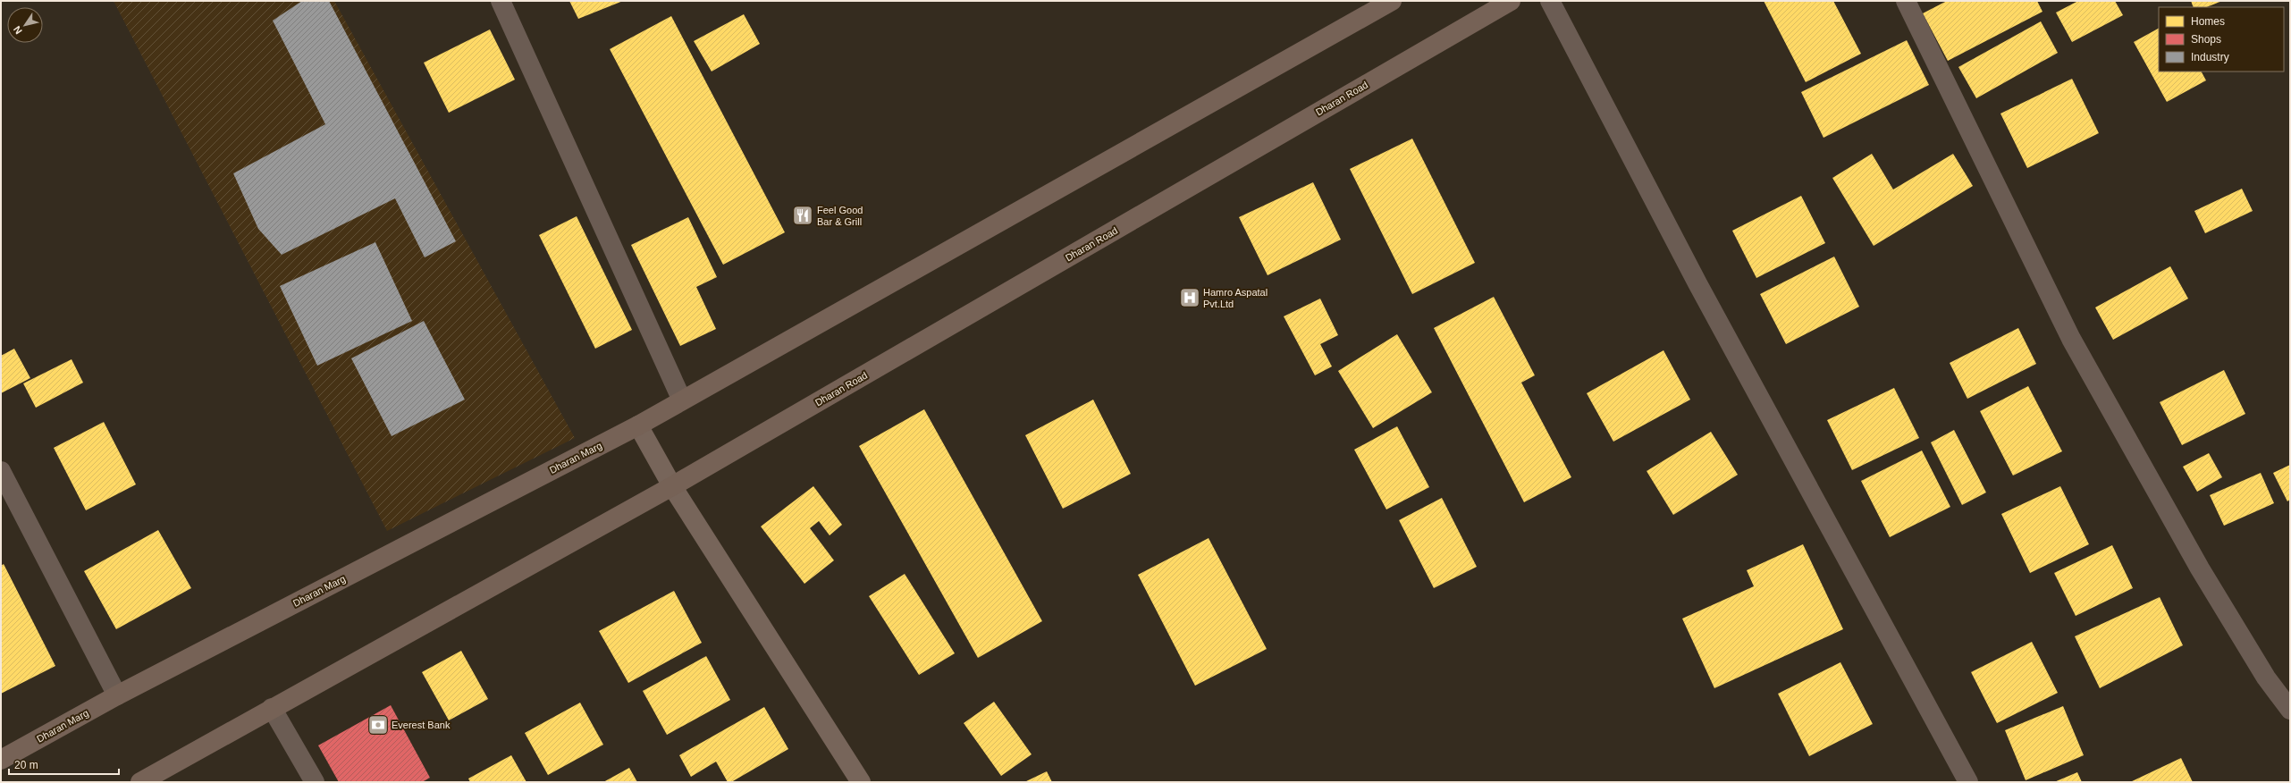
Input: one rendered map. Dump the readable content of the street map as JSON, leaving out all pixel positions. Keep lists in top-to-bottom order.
{
  "streets": {
    "main road": ["Dharan Road", "Dharan Marg"]
  },
  "places": {
    "restaurant": ["Feel Good Bar & Grill"],
    "hospital": ["Hamro Aspatal Pvt.Ltd"],
    "bank": ["Everest Bank"]
  },
  "legend": ["Homes", "Shops", "Industry"],
  "scale_bar": "20 m",
  "north": "bottom left"
}
